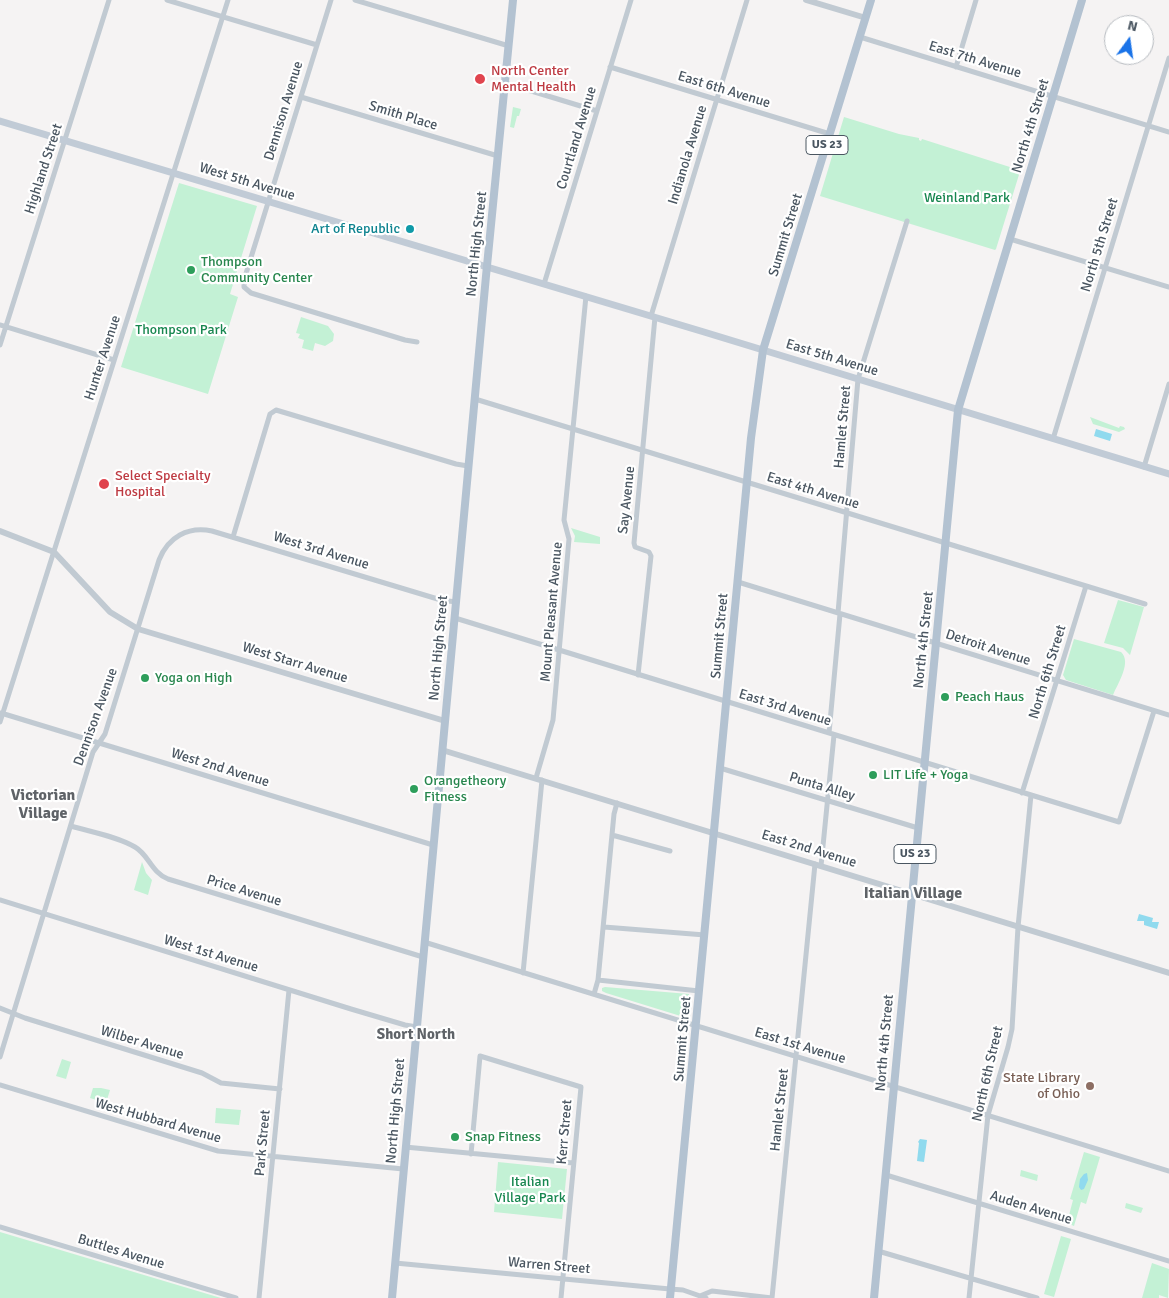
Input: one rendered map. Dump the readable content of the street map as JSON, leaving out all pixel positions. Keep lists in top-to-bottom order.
{
  "streets": {
    "main road": [
      "North 4th Street",
      "US 23",
      "West 5th Avenue",
      "Summit Street",
      "North High Street",
      "East 5th Avenue"
    ],
    "street": [
      "East 7th Avenue",
      "East 6th Avenue",
      "Dennison Avenue",
      "Smith Place",
      "Courtland Avenue",
      "Indianola Avenue",
      "Highland Street",
      "North 5th Street",
      "Hunter Avenue",
      "Hamlet Street",
      "East 4th Avenue",
      "Say Avenue",
      "West 3rd Avenue",
      "Mount Pleasant Avenue",
      "Detroit Avenue",
      "West Starr Avenue",
      "North 6th Street",
      "East 3rd Avenue",
      "West 2nd Avenue",
      "Punta Alley",
      "East 2nd Avenue",
      "Price Avenue",
      "West 1st Avenue",
      "Wilber Avenue",
      "East 1st Avenue",
      "West Hubbard Avenue",
      "Kerr Street",
      "Park Street",
      "Auden Avenue",
      "Buttles Avenue",
      "Warren Street"
    ]
  },
  "crossings": [
    ["East 7th Avenue", "North 4th Street"],
    ["East 7th Avenue", "Summit Street"],
    ["East 7th Avenue", "North 5th Street"],
    ["East 6th Avenue", "Courtland Avenue"],
    ["East 6th Avenue", "Indianola Avenue"],
    ["East 6th Avenue", "Summit Street"],
    ["Dennison Avenue", "Smith Place"],
    ["Dennison Avenue", "West 5th Avenue"],
    ["Dennison Avenue", "West 3rd Avenue"],
    ["Dennison Avenue", "West Starr Avenue"],
    ["Dennison Avenue", "West 2nd Avenue"],
    ["Dennison Avenue", "Price Avenue"],
    ["Dennison Avenue", "West 1st Avenue"],
    ["Dennison Avenue", "Wilber Avenue"],
    ["Smith Place", "North High Street"],
    ["North 4th Street", "East 5th Avenue"],
    ["North 4th Street", "East 4th Avenue"],
    ["North 4th Street", "Detroit Avenue"],
    ["North 4th Street", "East 3rd Avenue"],
    ["North 4th Street", "Punta Alley"],
    ["North 4th Street", "East 2nd Avenue"],
    ["North 4th Street", "East 1st Avenue"],
    ["North 4th Street", "Auden Avenue"],
    ["Courtland Avenue", "East 5th Avenue"],
    ["US 23", "Summit Street"],
    ["US 23", "Warren Street"],
    ["Indianola Avenue", "East 5th Avenue"],
    ["Indianola Avenue", "Say Avenue"],
    ["Highland Street", "West 5th Avenue"],
    ["West 5th Avenue", "North High Street"],
    ["West 5th Avenue", "Hunter Avenue"],
    ["West 5th Avenue", "East 5th Avenue"],
    ["Summit Street", "East 5th Avenue"],
    ["Summit Street", "East 4th Avenue"],
    ["Summit Street", "Detroit Avenue"],
    ["Summit Street", "East 3rd Avenue"],
    ["Summit Street", "Punta Alley"],
    ["Summit Street", "East 2nd Avenue"],
    ["Summit Street", "East 1st Avenue"],
    ["Summit Street", "Warren Street"],
    ["North High Street", "East 5th Avenue"],
    ["North High Street", "East 4th Avenue"],
    ["North High Street", "West 3rd Avenue"],
    ["North High Street", "West Starr Avenue"],
    ["North High Street", "East 3rd Avenue"],
    ["North High Street", "West 2nd Avenue"],
    ["North High Street", "East 2nd Avenue"],
    ["North High Street", "Price Avenue"],
    ["North High Street", "West 1st Avenue"],
    ["North High Street", "East 1st Avenue"],
    ["North High Street", "West Hubbard Avenue"],
    ["North High Street", "Warren Street"],
    ["North 5th Street", "East 5th Avenue"],
    ["Hunter Avenue", "West 2nd Avenue"],
    ["East 5th Avenue", "Hamlet Street"],
    ["East 5th Avenue", "Say Avenue"],
    ["East 5th Avenue", "Mount Pleasant Avenue"],
    ["Hamlet Street", "East 4th Avenue"],
    ["Hamlet Street", "Detroit Avenue"],
    ["Hamlet Street", "East 3rd Avenue"],
    ["Hamlet Street", "Punta Alley"],
    ["Hamlet Street", "East 2nd Avenue"],
    ["Hamlet Street", "East 1st Avenue"],
    ["Hamlet Street", "Warren Street"],
    ["East 4th Avenue", "Say Avenue"],
    ["East 4th Avenue", "Mount Pleasant Avenue"],
    ["East 4th Avenue", "North 6th Street"],
    ["Say Avenue", "East 3rd Avenue"],
    ["Mount Pleasant Avenue", "East 3rd Avenue"],
    ["Mount Pleasant Avenue", "East 2nd Avenue"],
    ["Mount Pleasant Avenue", "East 1st Avenue"],
    ["Detroit Avenue", "North 6th Street"],
    ["Detroit Avenue", "East 3rd Avenue"],
    ["North 6th Street", "East 3rd Avenue"],
    ["North 6th Street", "East 2nd Avenue"],
    ["North 6th Street", "East 1st Avenue"],
    ["North 6th Street", "Auden Avenue"],
    ["West 1st Avenue", "Park Street"],
    ["Wilber Avenue", "Park Street"],
    ["West Hubbard Avenue", "Park Street"],
    ["Kerr Street", "Warren Street"]
  ],
  "districts": ["Victorian Village", "Italian Village", "Short North"],
  "parks": ["Weinland Park", "Thompson Park", "Italian Village Park"],
  "places": [
    "North Center Mental Health",
    "Art of Republic",
    "Thompson Community Center",
    "Select Specialty Hospital",
    "Yoga on High",
    "Peach Haus",
    "LIT Life + Yoga",
    "Orangetheory Fitness",
    "State Library of Ohio",
    "Snap Fitness"
  ],
  "north": "top"
}
